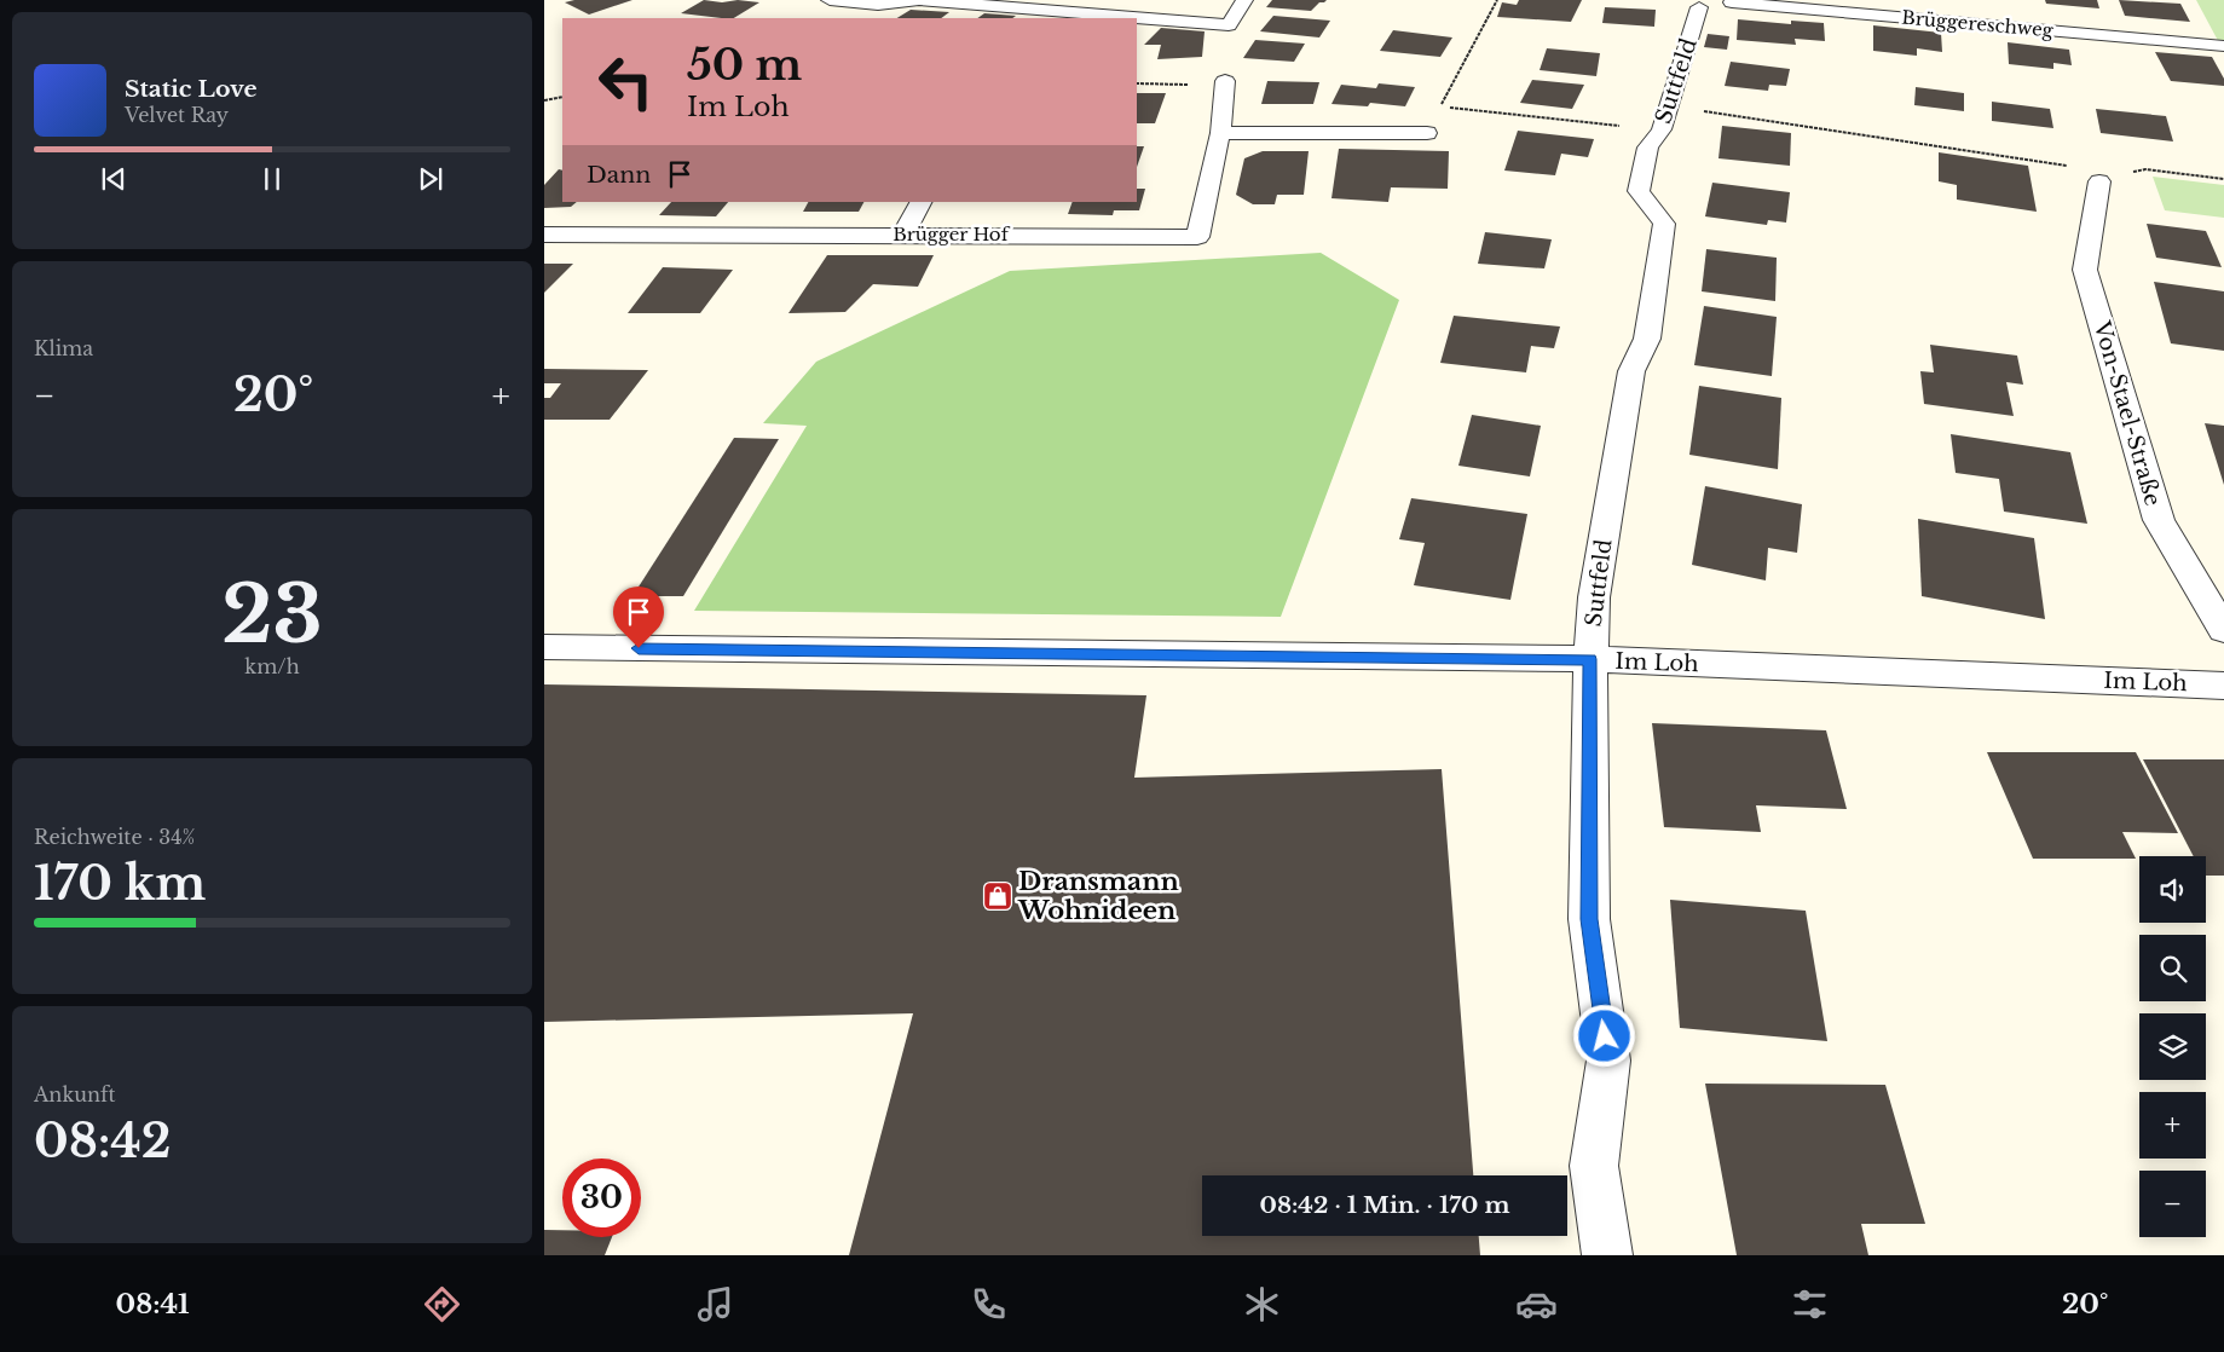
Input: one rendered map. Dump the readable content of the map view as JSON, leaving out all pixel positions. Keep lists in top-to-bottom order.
{
  "streets": {
    "street": [
      "Brüggereschweg",
      "Suttfeld",
      "Brügger Hof",
      "Von-Stael-Straße",
      "Im Loh"
    ]
  },
  "crossings": [
    ["Brüggereschweg", "Suttfeld"],
    ["Suttfeld", "Im Loh"]
  ],
  "places": {
    "shop": ["Dransmann Wohnideen"]
  },
  "page": {
    "turn": ["50 m", "Im Loh"],
    "song": ["Static Love", "Velvet Ray"],
    "then": "Dann",
    "tile": [
      "Klima",
      ["23", "km/h"],
      ["Reichweite · 34%", "170 km"],
      ["Ankunft", "08:42"]
    ],
    "heat": ["−", "20°", "+"],
    "map_buttons": ["+", "−"],
    "limit": "30",
    "trip": "08:42 · 1 Min. · 170 m",
    "tabs": ["08:41", "20°"]
  }
}
